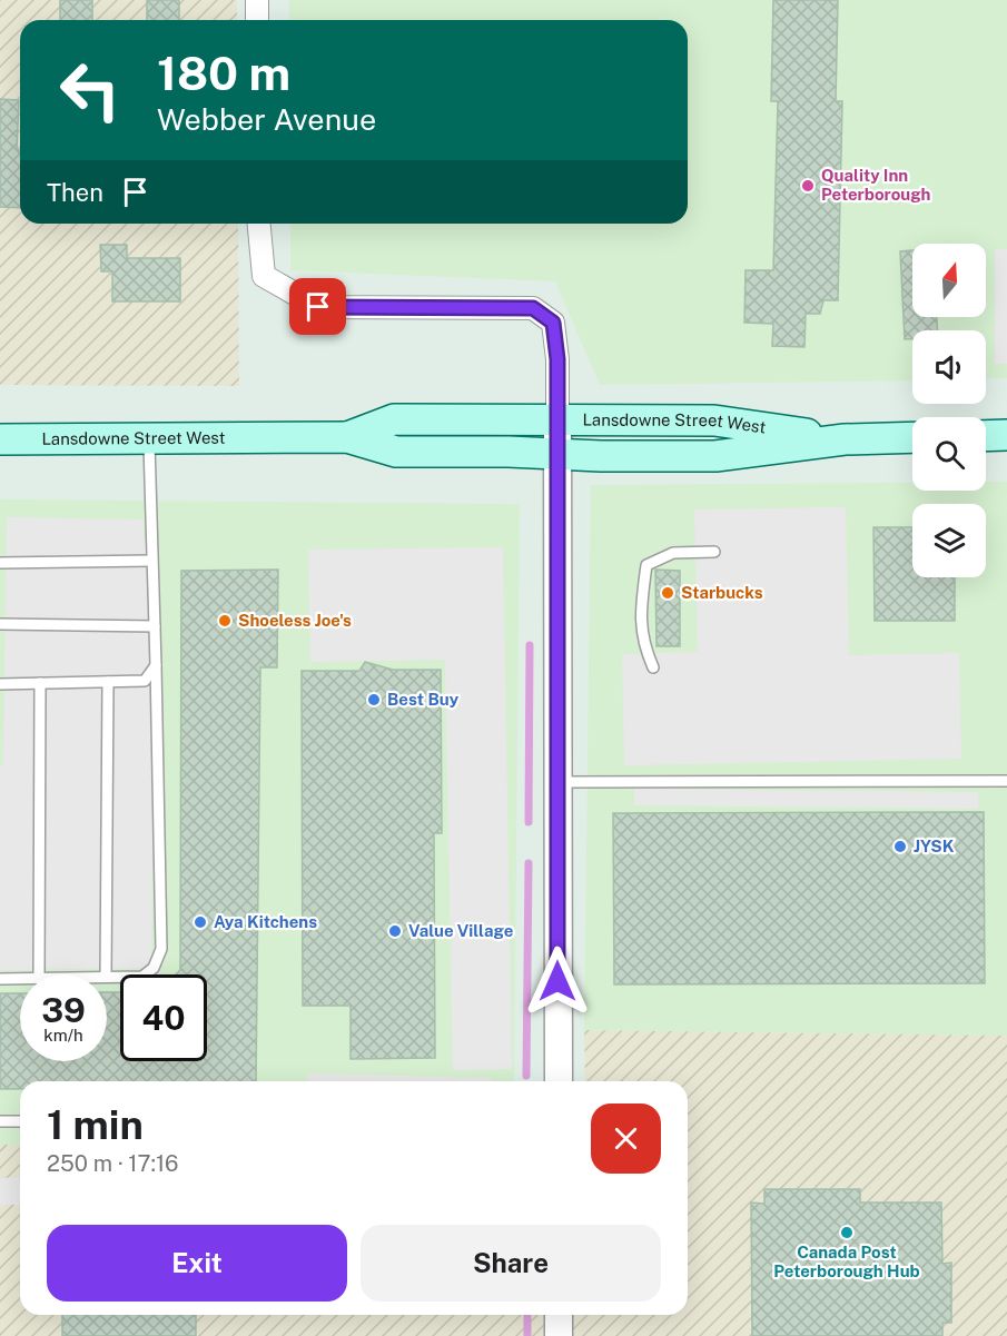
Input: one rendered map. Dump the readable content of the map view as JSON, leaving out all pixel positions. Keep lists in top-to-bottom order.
{
  "streets": {
    "main road": ["Lansdowne Street West"]
  },
  "places": [
    "Quality Inn Peterborough",
    "Starbucks",
    "Shoeless Joe's",
    "Best Buy",
    "JYSK",
    "Aya Kitchens",
    "Value Village",
    "Canada Post Peterborough Hub"
  ],
  "north": "top",
  "page": {
    "turn": ["180 m", "Webber Avenue"],
    "then": "Then",
    "speed": "39 km/h",
    "limit": "40",
    "heading": ["1 min", "250 m · 17:16"],
    "buttons": ["Exit", "Share"]
  }
}
